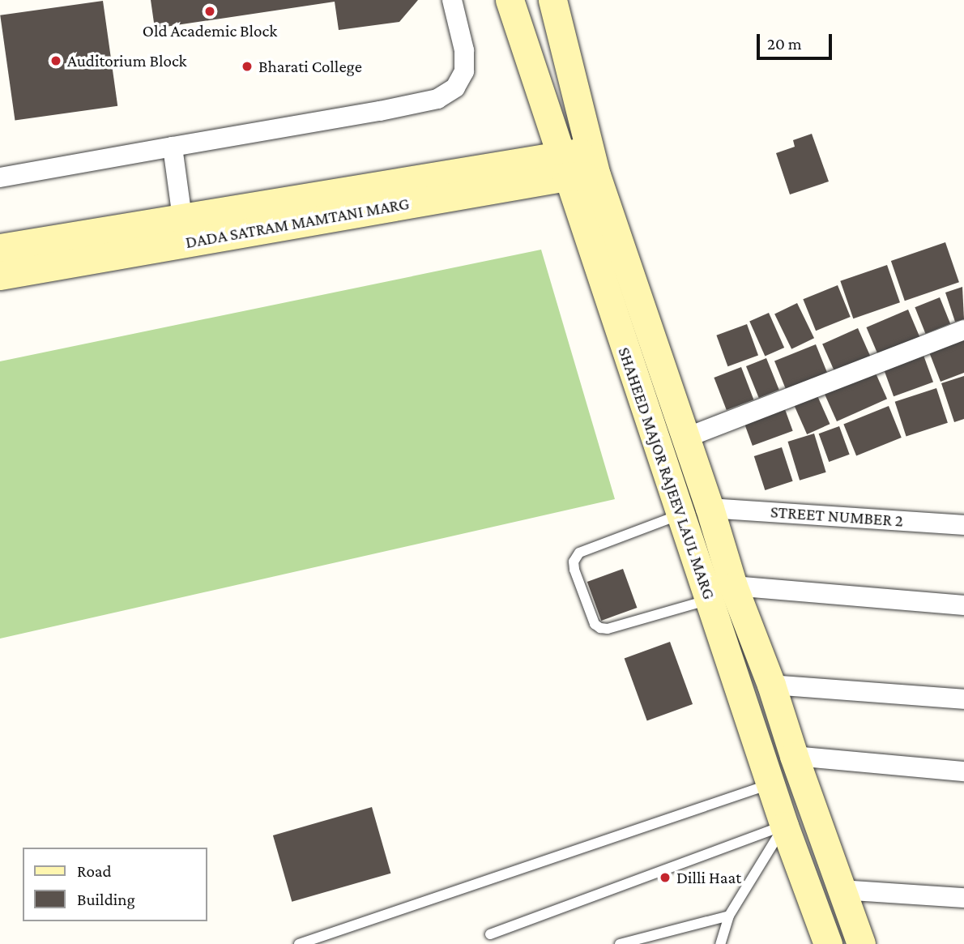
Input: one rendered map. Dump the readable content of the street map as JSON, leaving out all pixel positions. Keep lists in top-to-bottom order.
{
  "streets": {
    "street": ["DADA SATRAM MAMTANI MARG", "SHAHEED MAJOR RAJEEV LAUL MARG", "STREET NUMBER 2"]
  },
  "crossings": [
    ["DADA SATRAM MAMTANI MARG", "SHAHEED MAJOR RAJEEV LAUL MARG"],
    ["SHAHEED MAJOR RAJEEV LAUL MARG", "STREET NUMBER 2"]
  ],
  "places": [
    "Old Academic Block",
    "Auditorium Block",
    "Bharati College",
    "Dilli Haat"
  ],
  "legend": ["Road", "Building"],
  "scale_bar": "20 m"
}
